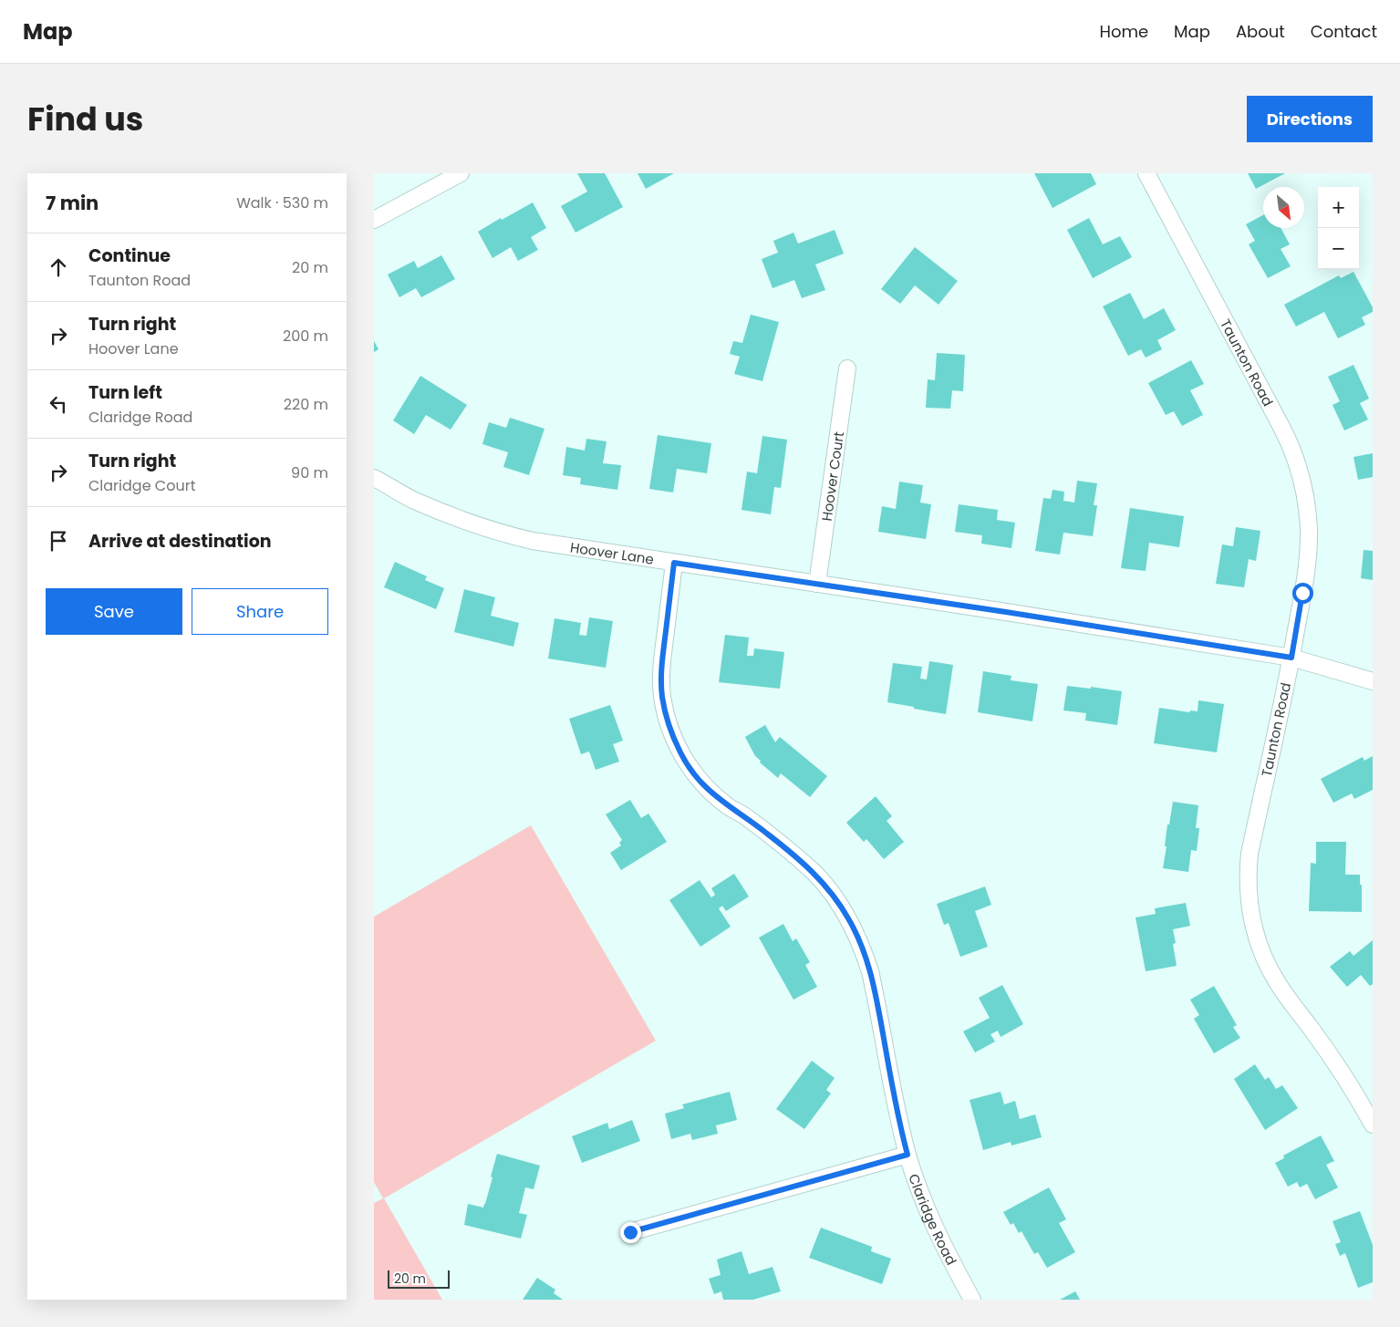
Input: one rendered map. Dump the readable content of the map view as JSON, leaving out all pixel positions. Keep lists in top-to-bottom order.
{
  "streets": {
    "street": [
      "Taunton Road",
      "Hoover Court",
      "Hoover Lane",
      "Claridge Road"
    ]
  },
  "crossings": [
    ["Taunton Road", "Hoover Lane"],
    ["Hoover Court", "Hoover Lane"],
    ["Hoover Lane", "Claridge Road"]
  ],
  "scale_bar": "20 m",
  "north": "bottom right",
  "page": {
    "header": "Map",
    "nav": [
      "Home",
      "Map",
      "About",
      "Contact"
    ],
    "title": "Find us",
    "buttons": [
      "Directions",
      ["Save", "Share"]
    ],
    "heading": ["7 min", "Walk · 530 m"],
    "map_buttons": ["+", "−"],
    "list": [
      ["Continue", "Taunton Road", "20 m"],
      ["Turn right", "Hoover Lane", "200 m"],
      ["Turn left", "Claridge Road", "220 m"],
      ["Turn right", "Claridge Court", "90 m"],
      "Arrive at destination"
    ],
    "scale": "20 m"
  }
}
